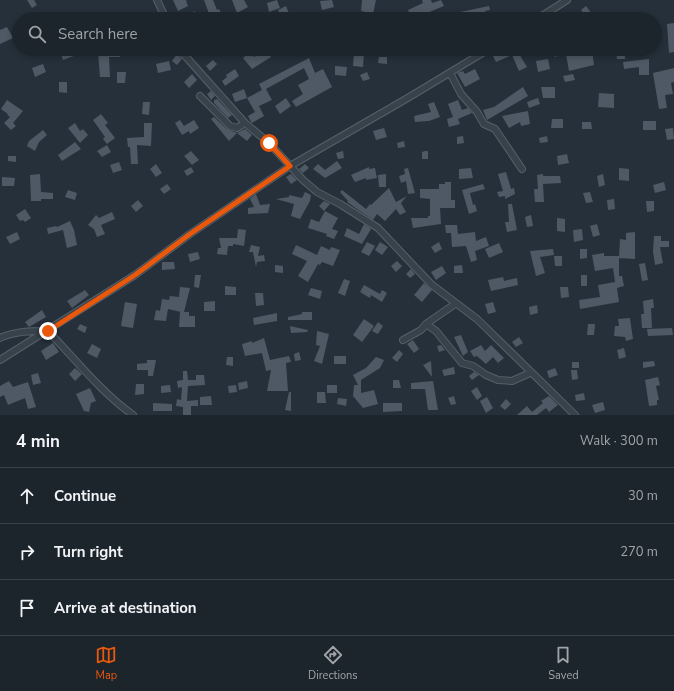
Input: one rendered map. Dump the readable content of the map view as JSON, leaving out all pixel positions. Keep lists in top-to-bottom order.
{
  "page": {
    "search": "Search here",
    "heading": ["4 min", "Walk · 300 m"],
    "list": [
      ["Continue", "30 m"],
      ["Turn right", "270 m"],
      "Arrive at destination"
    ],
    "nav": ["Map", "Directions", "Saved"]
  }
}
